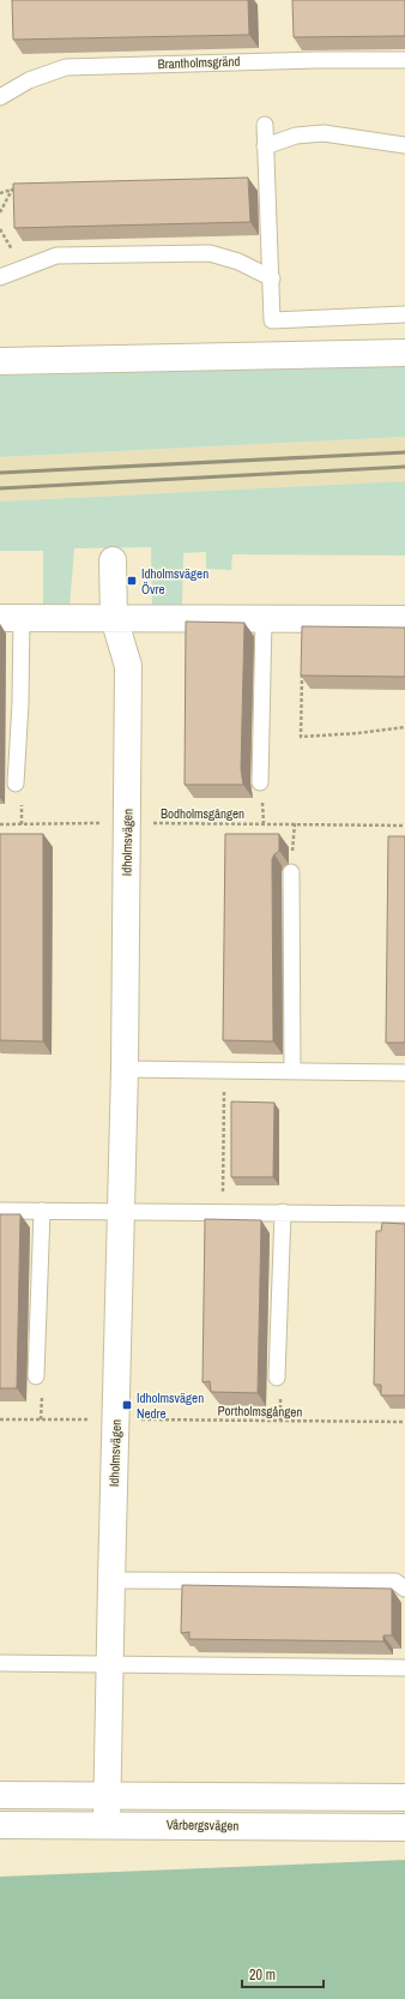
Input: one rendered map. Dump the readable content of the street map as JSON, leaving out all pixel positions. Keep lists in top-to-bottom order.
{
  "streets": {
    "street": ["Idholmsvägen", "Vårbergsvägen"],
    "lane": ["Brantholmsgränd"],
    "path": ["Bodholmsgången", "Portholmsgången"]
  },
  "crossings": [
    ["Bodholmsgången", "Idholmsvägen"],
    ["Idholmsvägen", "Portholmsgången"],
    ["Idholmsvägen", "Vårbergsvägen"]
  ],
  "places": {
    "transit": ["Idholmsvägen Övre", "Idholmsvägen Nedre"]
  },
  "scale_bar": "20 m"
}
